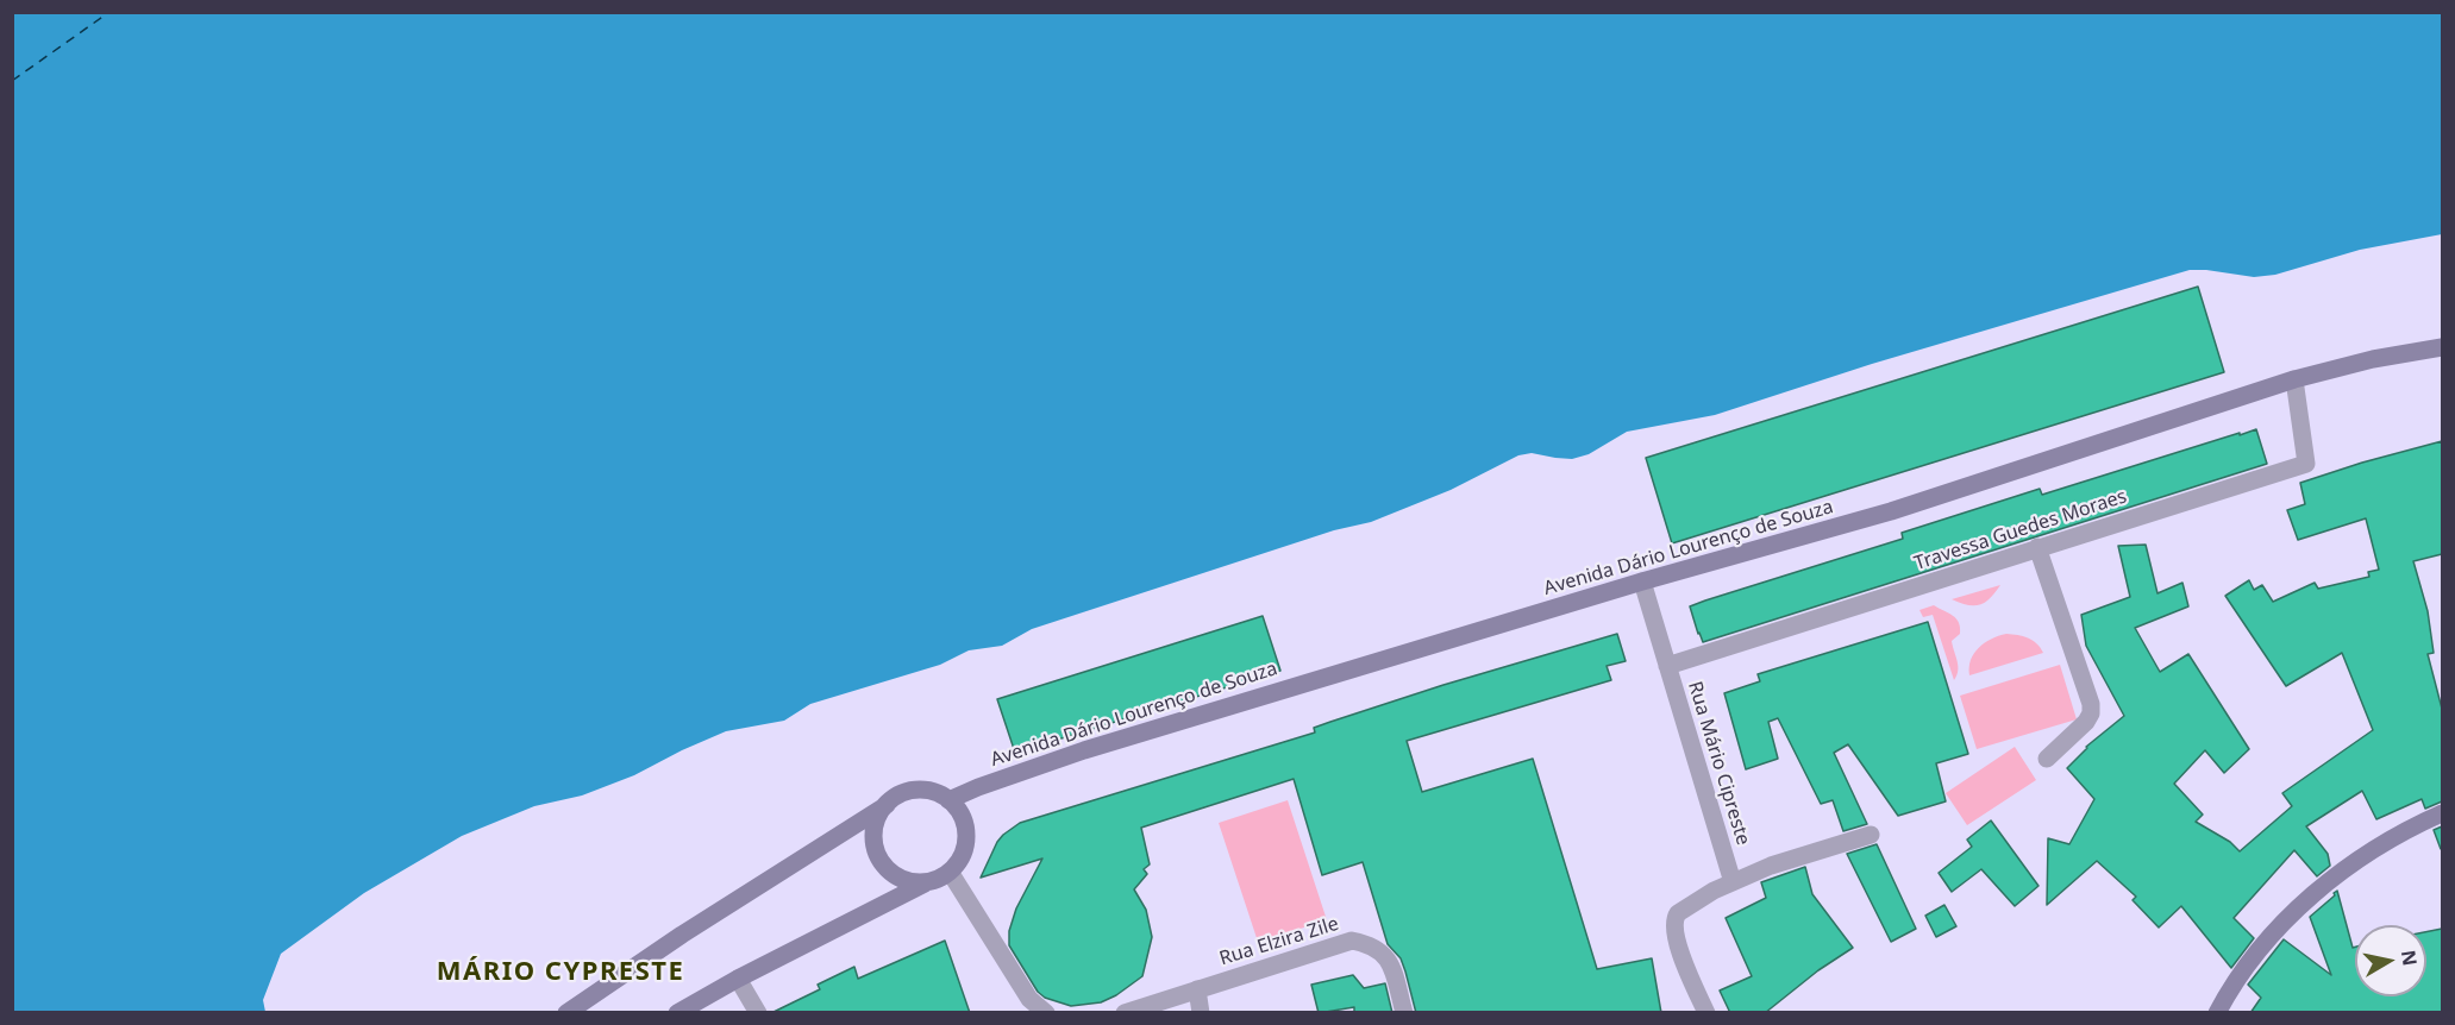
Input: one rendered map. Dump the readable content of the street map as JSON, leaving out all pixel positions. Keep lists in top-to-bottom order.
{
  "streets": {
    "street": [
      "Travessa Guedes Moraes",
      "Avenida Dário Lourenço de Souza",
      "Rua Mário Cipreste",
      "Rua Elzira Zile"
    ]
  },
  "crossings": [
    ["Travessa Guedes Moraes", "Avenida Dário Lourenço de Souza"],
    ["Travessa Guedes Moraes", "Rua Mário Cipreste"],
    ["Avenida Dário Lourenço de Souza", "Rua Mário Cipreste"]
  ],
  "districts": ["MÁRIO CYPRESTE"],
  "north": "right"
}
